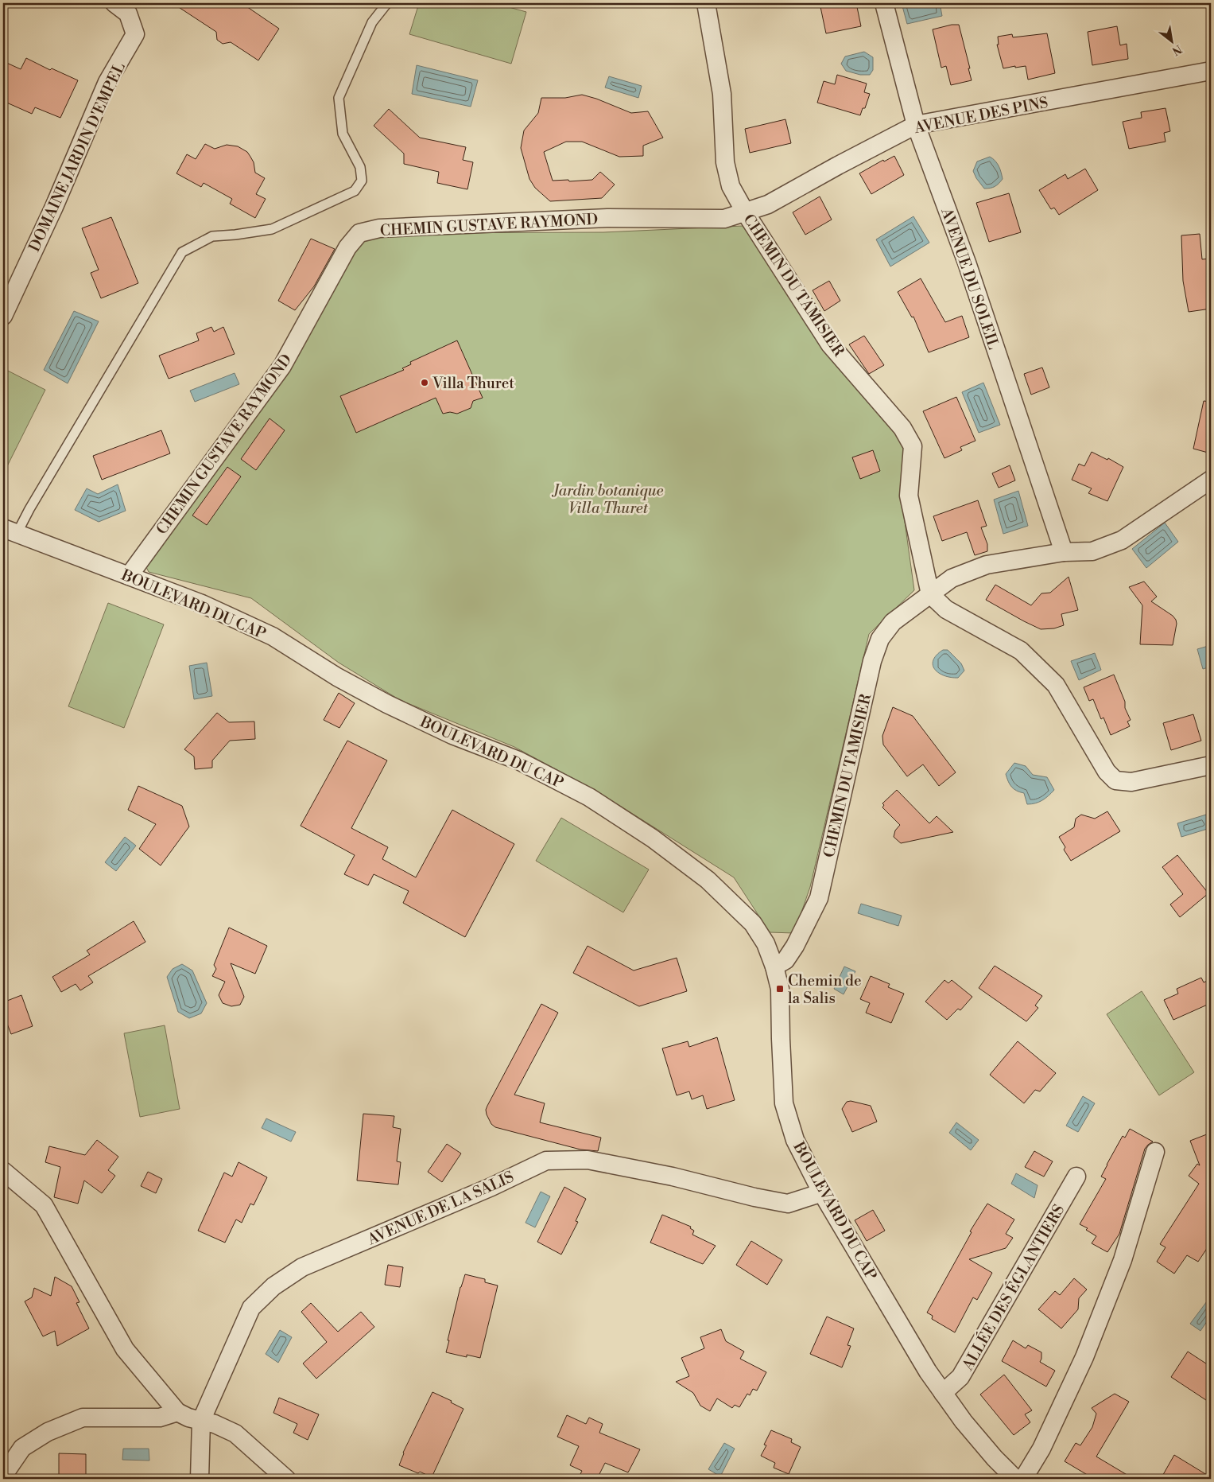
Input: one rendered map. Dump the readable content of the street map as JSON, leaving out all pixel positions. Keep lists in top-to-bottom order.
{
  "streets": {
    "street": [
      "AVENUE DES PINS",
      "DOMAINE JARDIN D'EMPEL",
      "CHEMIN GUSTAVE RAYMOND",
      "AVENUE DU SOLEIL",
      "CHEMIN DU TAMISIER",
      "BOULEVARD DU CAP",
      "AVENUE DE LA SALIS",
      "ALLÉE DES ÉGLANTIERS"
    ]
  },
  "crossings": [
    ["AVENUE DES PINS", "CHEMIN GUSTAVE RAYMOND"],
    ["AVENUE DES PINS", "AVENUE DU SOLEIL"],
    ["AVENUE DES PINS", "CHEMIN DU TAMISIER"],
    ["CHEMIN GUSTAVE RAYMOND", "CHEMIN DU TAMISIER"],
    ["CHEMIN GUSTAVE RAYMOND", "BOULEVARD DU CAP"],
    ["AVENUE DU SOLEIL", "CHEMIN DU TAMISIER"],
    ["CHEMIN DU TAMISIER", "BOULEVARD DU CAP"],
    ["BOULEVARD DU CAP", "AVENUE DE LA SALIS"],
    ["BOULEVARD DU CAP", "ALLÉE DES ÉGLANTIERS"]
  ],
  "parks": ["Jardin botanique Villa Thuret"],
  "places": {
    "other": ["Villa Thuret"],
    "transit": ["Chemin de la Salis"]
  },
  "north": "bottom right"
}
